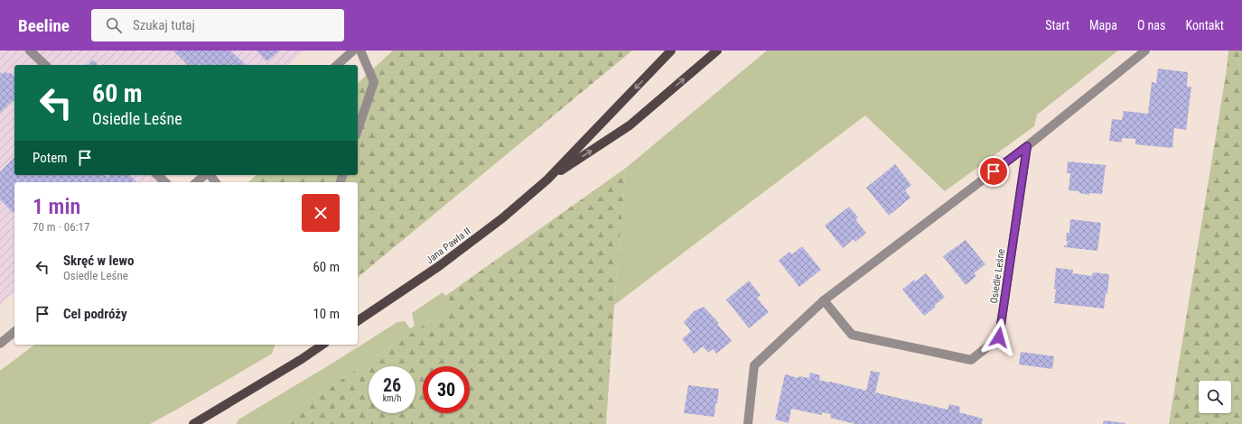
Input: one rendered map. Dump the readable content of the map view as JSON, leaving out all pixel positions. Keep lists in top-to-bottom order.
{
  "streets": {
    "main road": ["Jana Pawła II"],
    "street": ["Osiedle Leśne"]
  },
  "page": {
    "header": "Beeline",
    "search": "Szukaj tutaj",
    "nav": [
      "Start",
      "Mapa",
      "O nas",
      "Kontakt"
    ],
    "turn": ["60 m", "Osiedle Leśne"],
    "then": "Potem",
    "heading": ["1 min", "70 m · 06:17"],
    "list": [
      {
        "name": "Skręć w lewo",
        "note": "Osiedle Leśne",
        "value": "60 m"
      },
      {
        "name": "Cel podróży",
        "value": "10 m"
      }
    ],
    "speed": "26 km/h",
    "limit": "30"
  }
}
